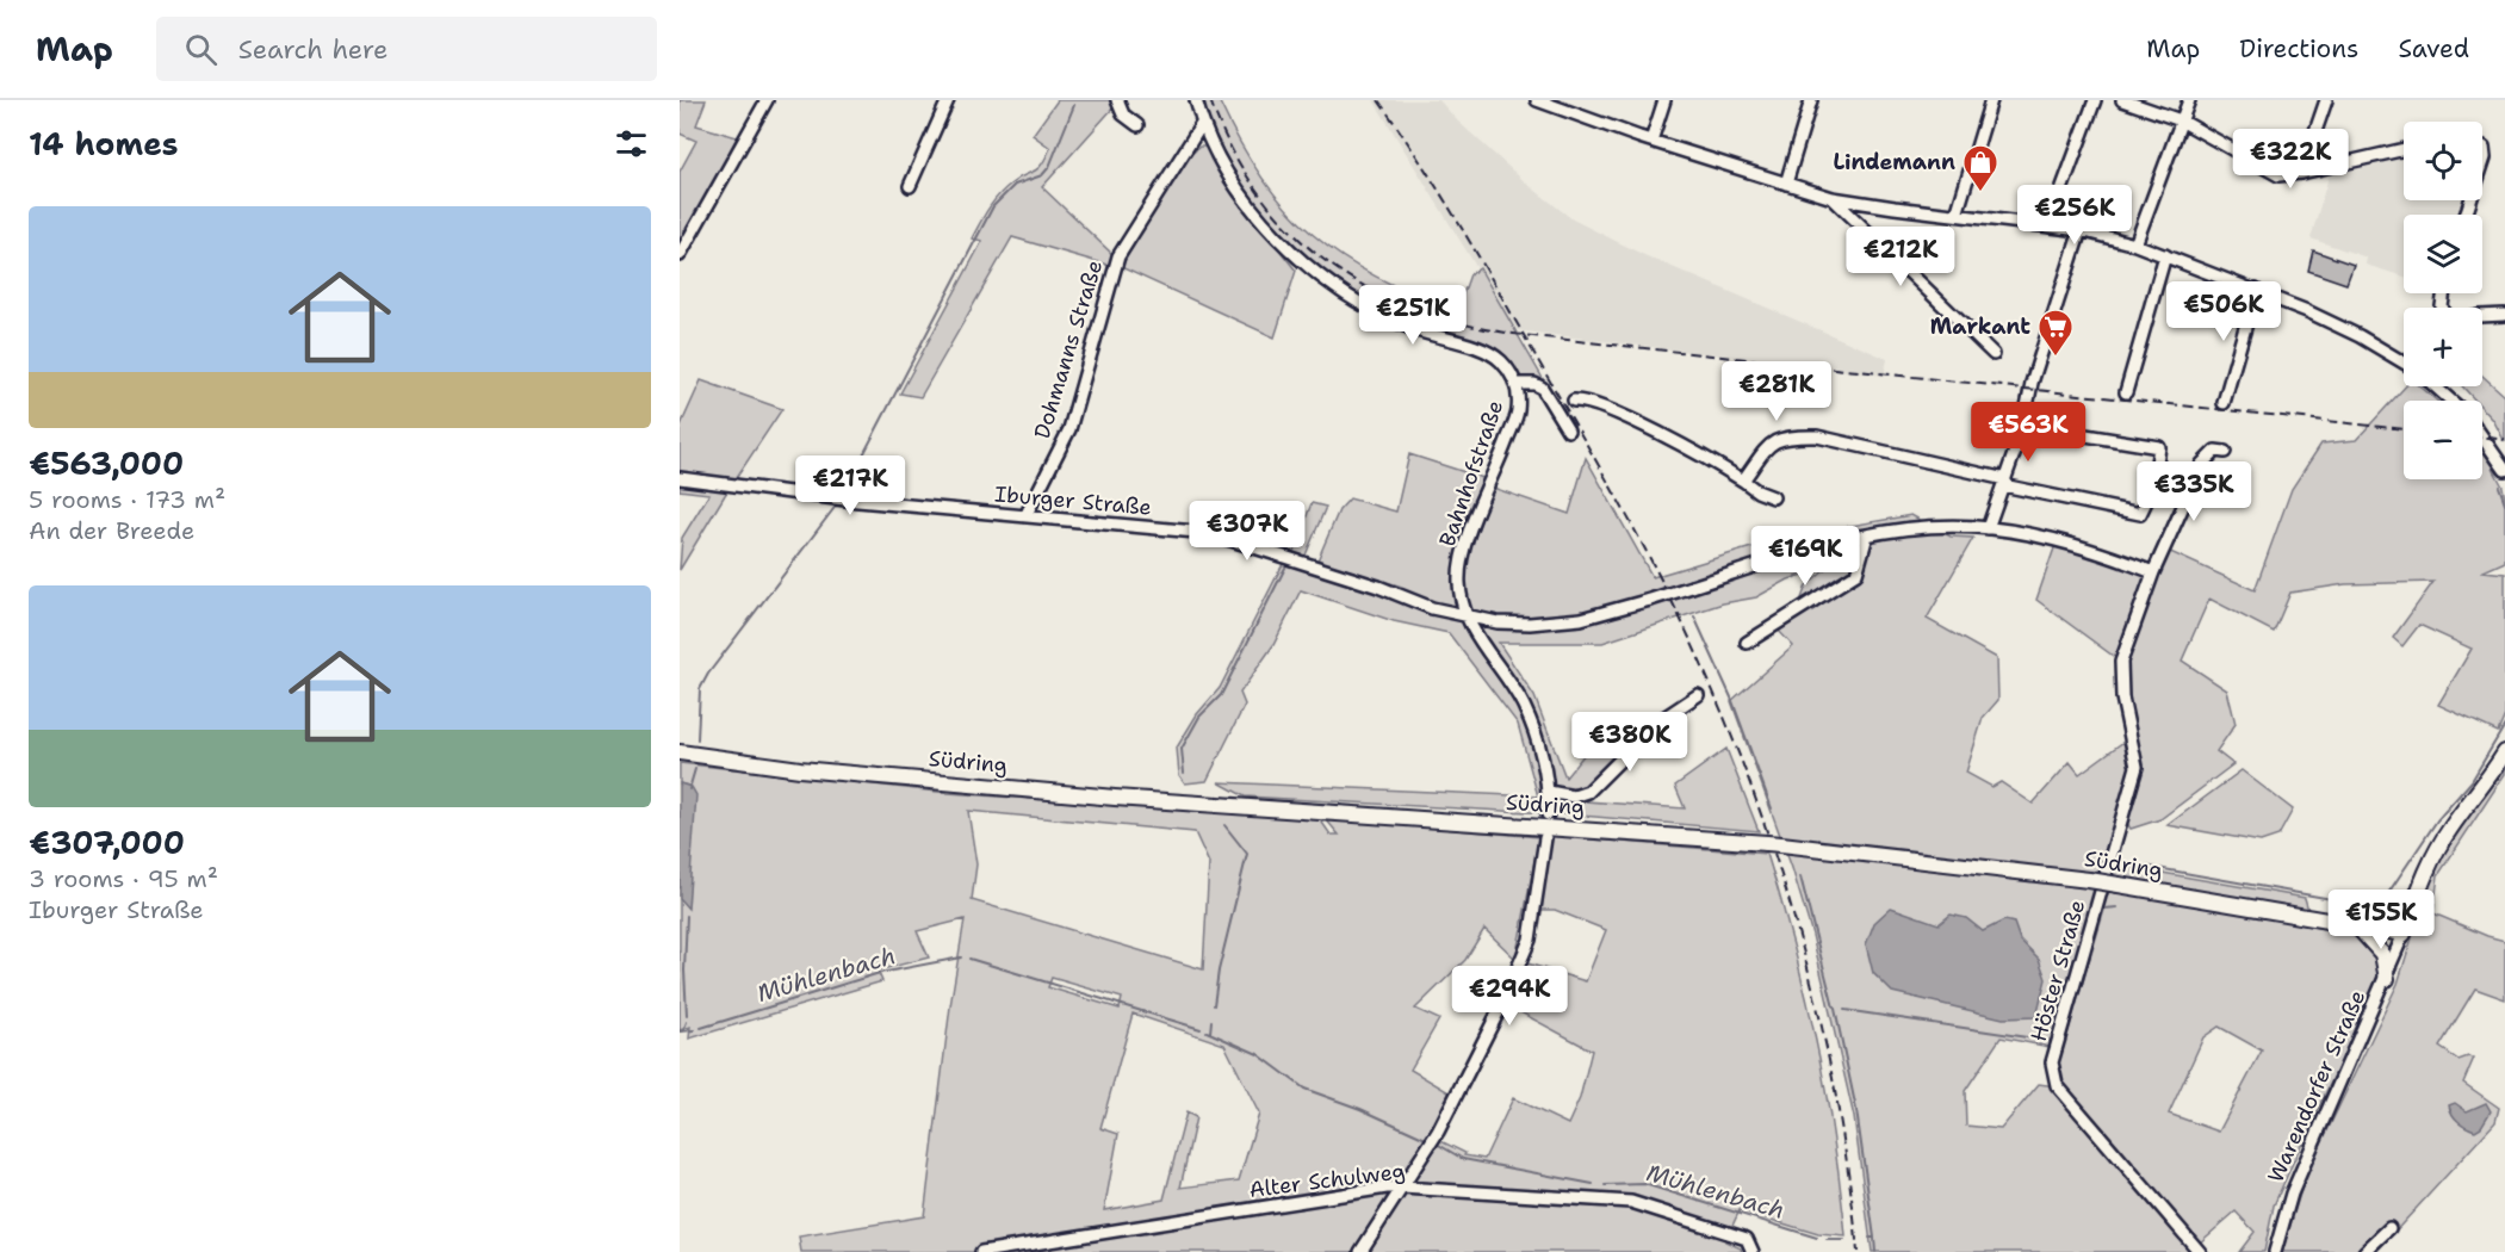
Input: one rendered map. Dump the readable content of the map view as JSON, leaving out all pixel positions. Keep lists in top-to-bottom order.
{
  "streets": {
    "main road": ["Südring", "Warendorfer Straße"],
    "street": [
      "Dohmanns Straße",
      "Bahnhofstraße",
      "Iburger Straße",
      "Höster Straße",
      "Alter Schulweg"
    ]
  },
  "crossings": [
    ["Dohmanns Straße", "Bahnhofstraße"],
    ["Dohmanns Straße", "Iburger Straße"],
    ["Bahnhofstraße", "Iburger Straße"],
    ["Iburger Straße", "Höster Straße"],
    ["Südring", "Warendorfer Straße"]
  ],
  "water": ["Mühlenbach"],
  "places": {
    "shop": ["Lindemann"],
    "supermarket": ["Markant"]
  },
  "page": {
    "header": "Map",
    "search": "Search here",
    "nav": ["Map", "Directions", "Saved"],
    "heading": "14 homes",
    "map_buttons": ["+", "−"],
    "price": [
      "€322K",
      "€256K",
      "€212K",
      "€506K",
      "€251K",
      "€281K",
      "€563K",
      "€217K",
      "€335K",
      "€307K",
      "€169K",
      "€380K",
      "€155K",
      "€294K"
    ],
    "list": [
      {
        "name": "€563,000",
        "note": "5 rooms · 173 m² · An der Breede"
      },
      {
        "name": "€307,000",
        "note": "3 rooms · 95 m² · Iburger Straße"
      }
    ]
  }
}
